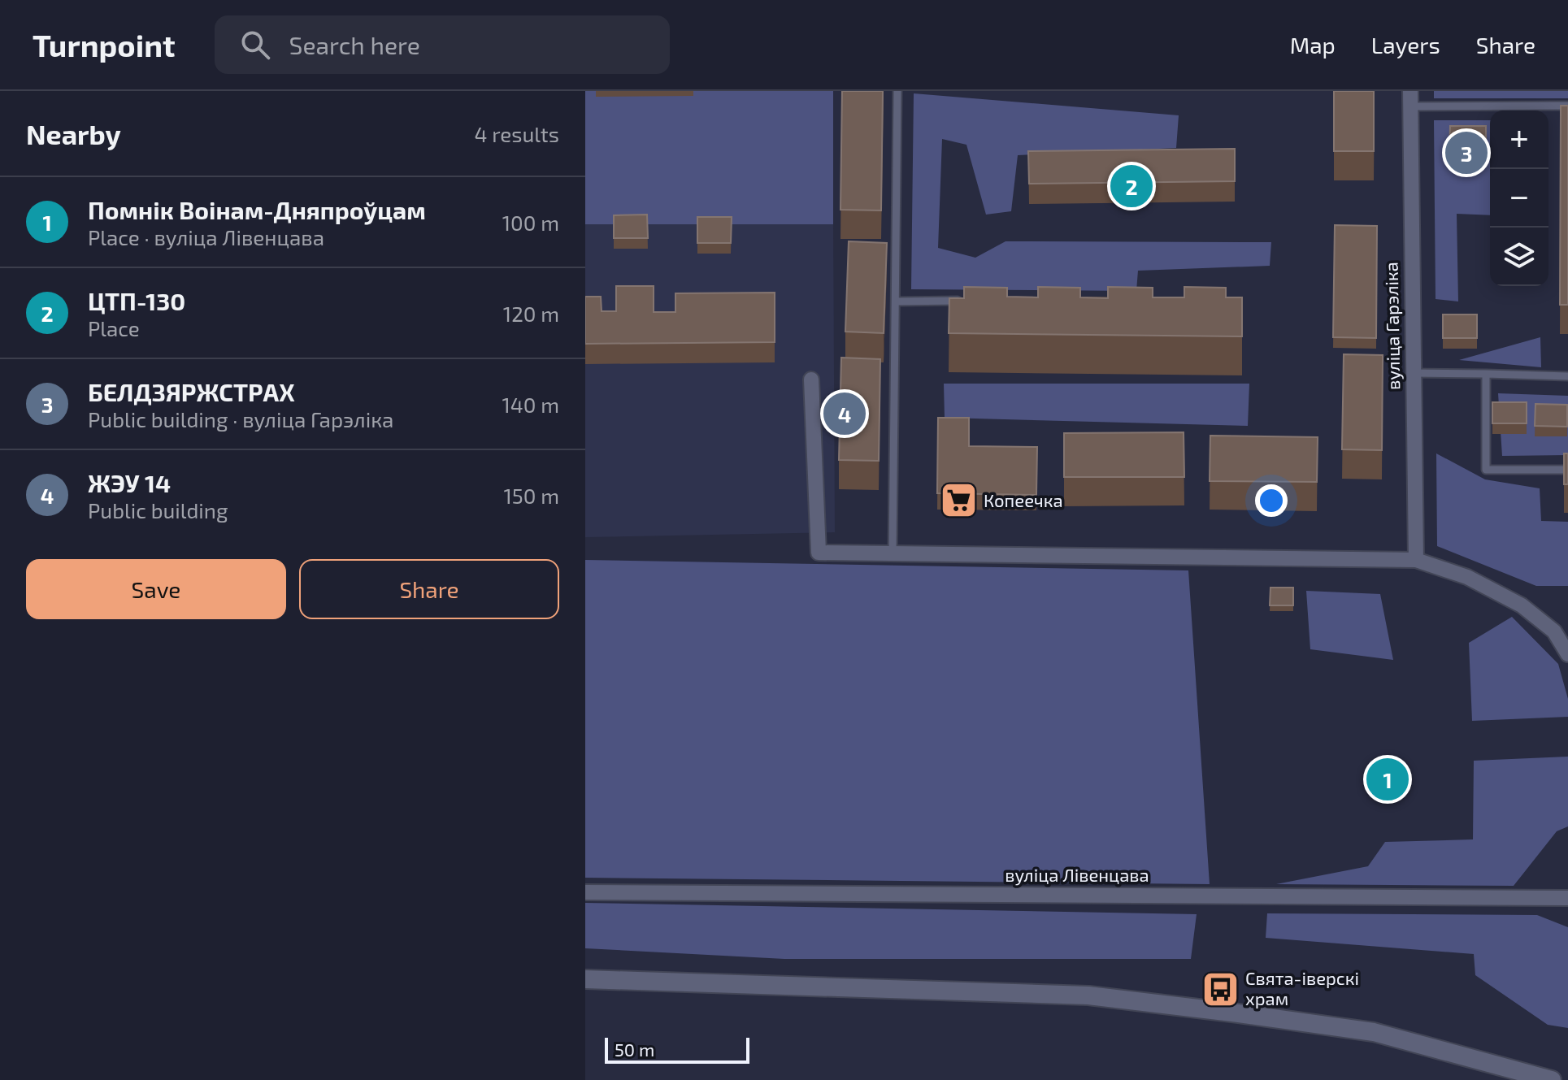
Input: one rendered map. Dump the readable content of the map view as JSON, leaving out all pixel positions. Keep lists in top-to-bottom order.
{
  "streets": {
    "street": ["вуліца Гарэліка", "вуліца Лівенцава"]
  },
  "places": {
    "supermarket": ["Копеечка"],
    "bus stop": ["Свята-іверскі храм"]
  },
  "scale_bar": "50 m",
  "page": {
    "header": "Turnpoint",
    "search": "Search here",
    "nav": ["Map", "Layers", "Share"],
    "heading": ["Nearby", "4 results"],
    "map_buttons": ["+", "−"],
    "pins": [
      "3",
      "2",
      "4",
      "1"
    ],
    "list": [
      {
        "mark": "1",
        "name": "Помнік Воінам-Дняпроўцам",
        "note": "Place · вуліца Лівенцава",
        "value": "100 m"
      },
      {
        "mark": "2",
        "name": "ЦТП-130",
        "note": "Place",
        "value": "120 m"
      },
      {
        "mark": "3",
        "name": "БЕЛДЗЯРЖСТРАХ",
        "note": "Public building · вуліца Гарэліка",
        "value": "140 m"
      },
      {
        "mark": "4",
        "name": "ЖЭУ 14",
        "note": "Public building",
        "value": "150 m"
      }
    ],
    "buttons": ["Save", "Share"],
    "scale": "50 m"
  }
}
